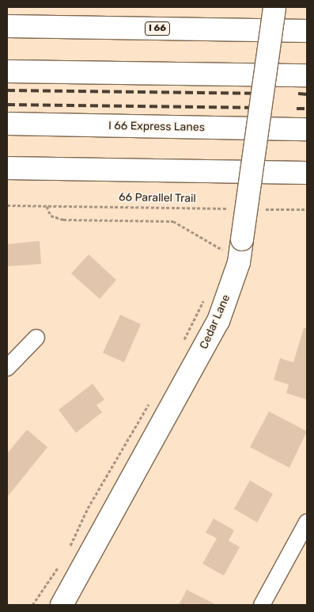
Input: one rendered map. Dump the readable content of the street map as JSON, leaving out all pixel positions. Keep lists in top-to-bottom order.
{
  "streets": {
    "main road": ["I 66", "I 66 Express Lanes", "Cedar Lane"],
    "path": ["66 Parallel Trail"]
  }
}
